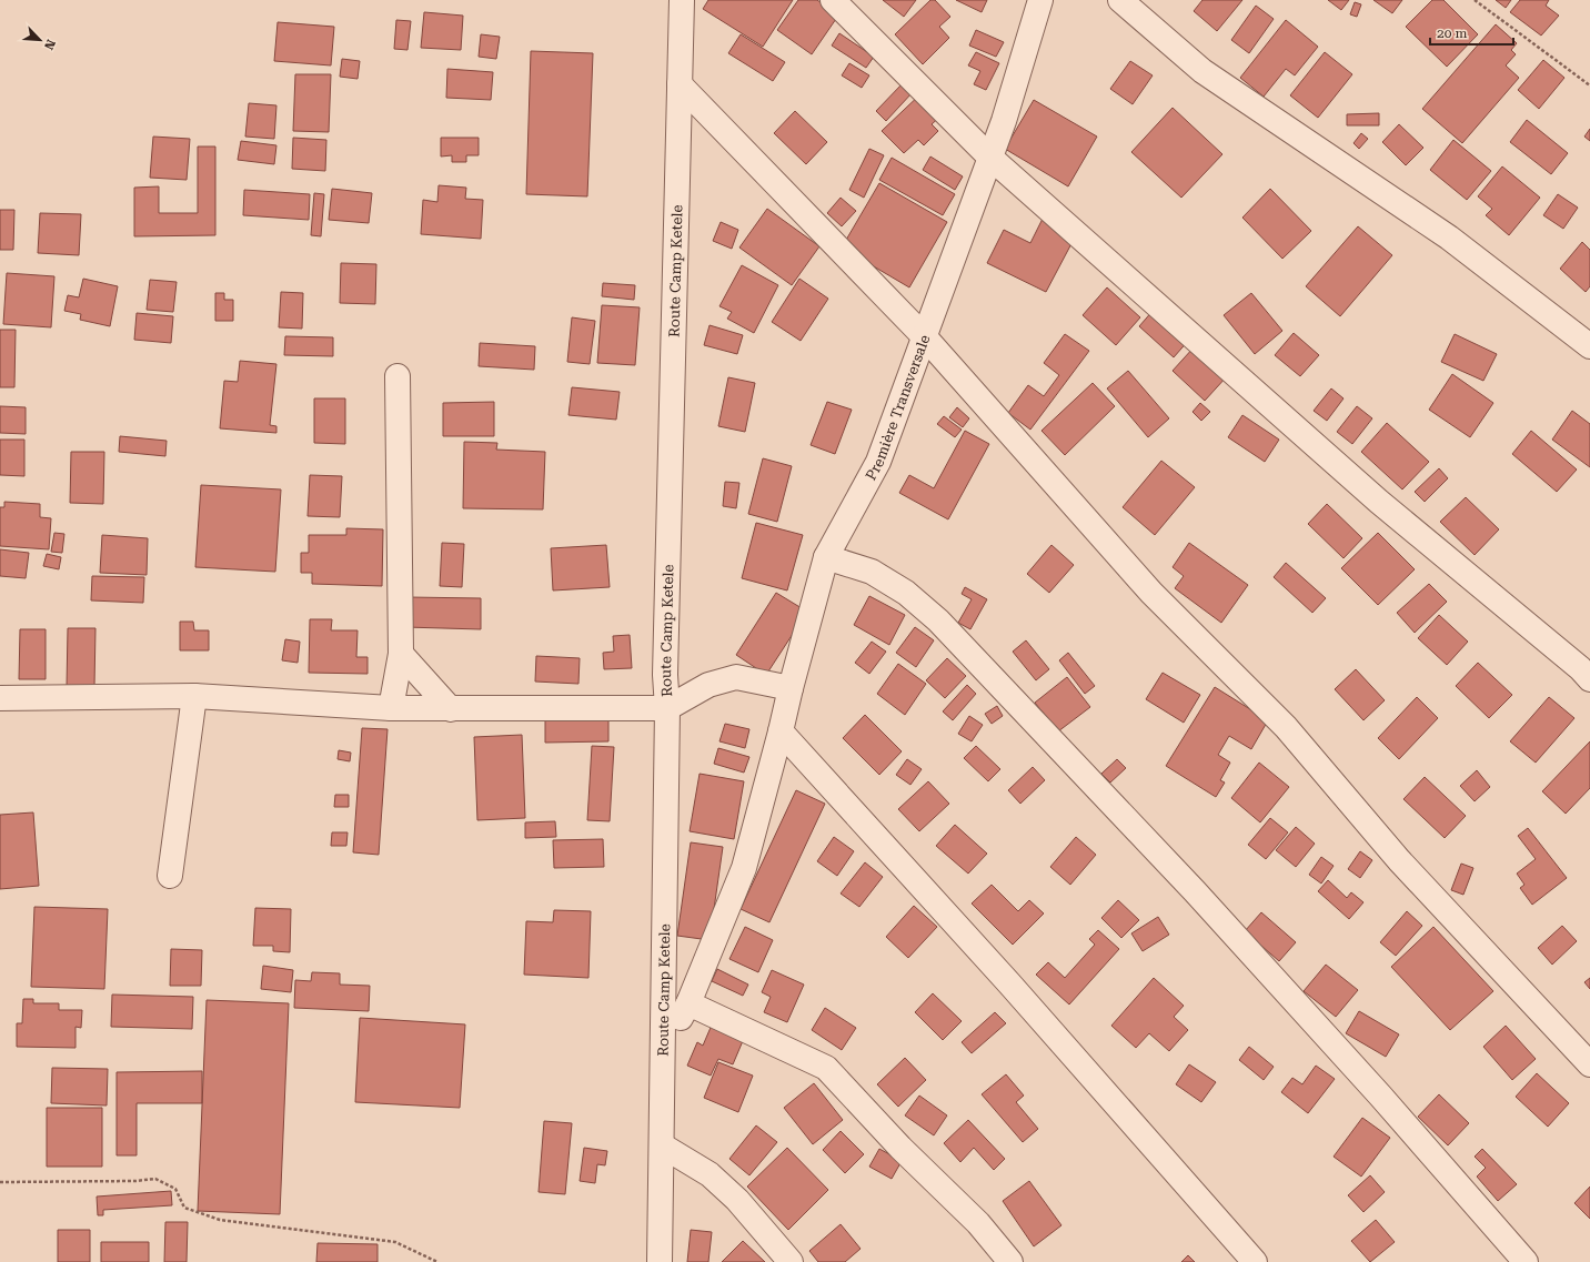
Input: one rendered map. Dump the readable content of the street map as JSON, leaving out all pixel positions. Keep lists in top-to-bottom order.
{
  "streets": {
    "street": ["Route Camp Ketele", "Première Transversale"]
  },
  "crossings": [
    ["Route Camp Ketele", "Première Transversale"]
  ],
  "scale_bar": "20 m",
  "north": "bottom right"
}
